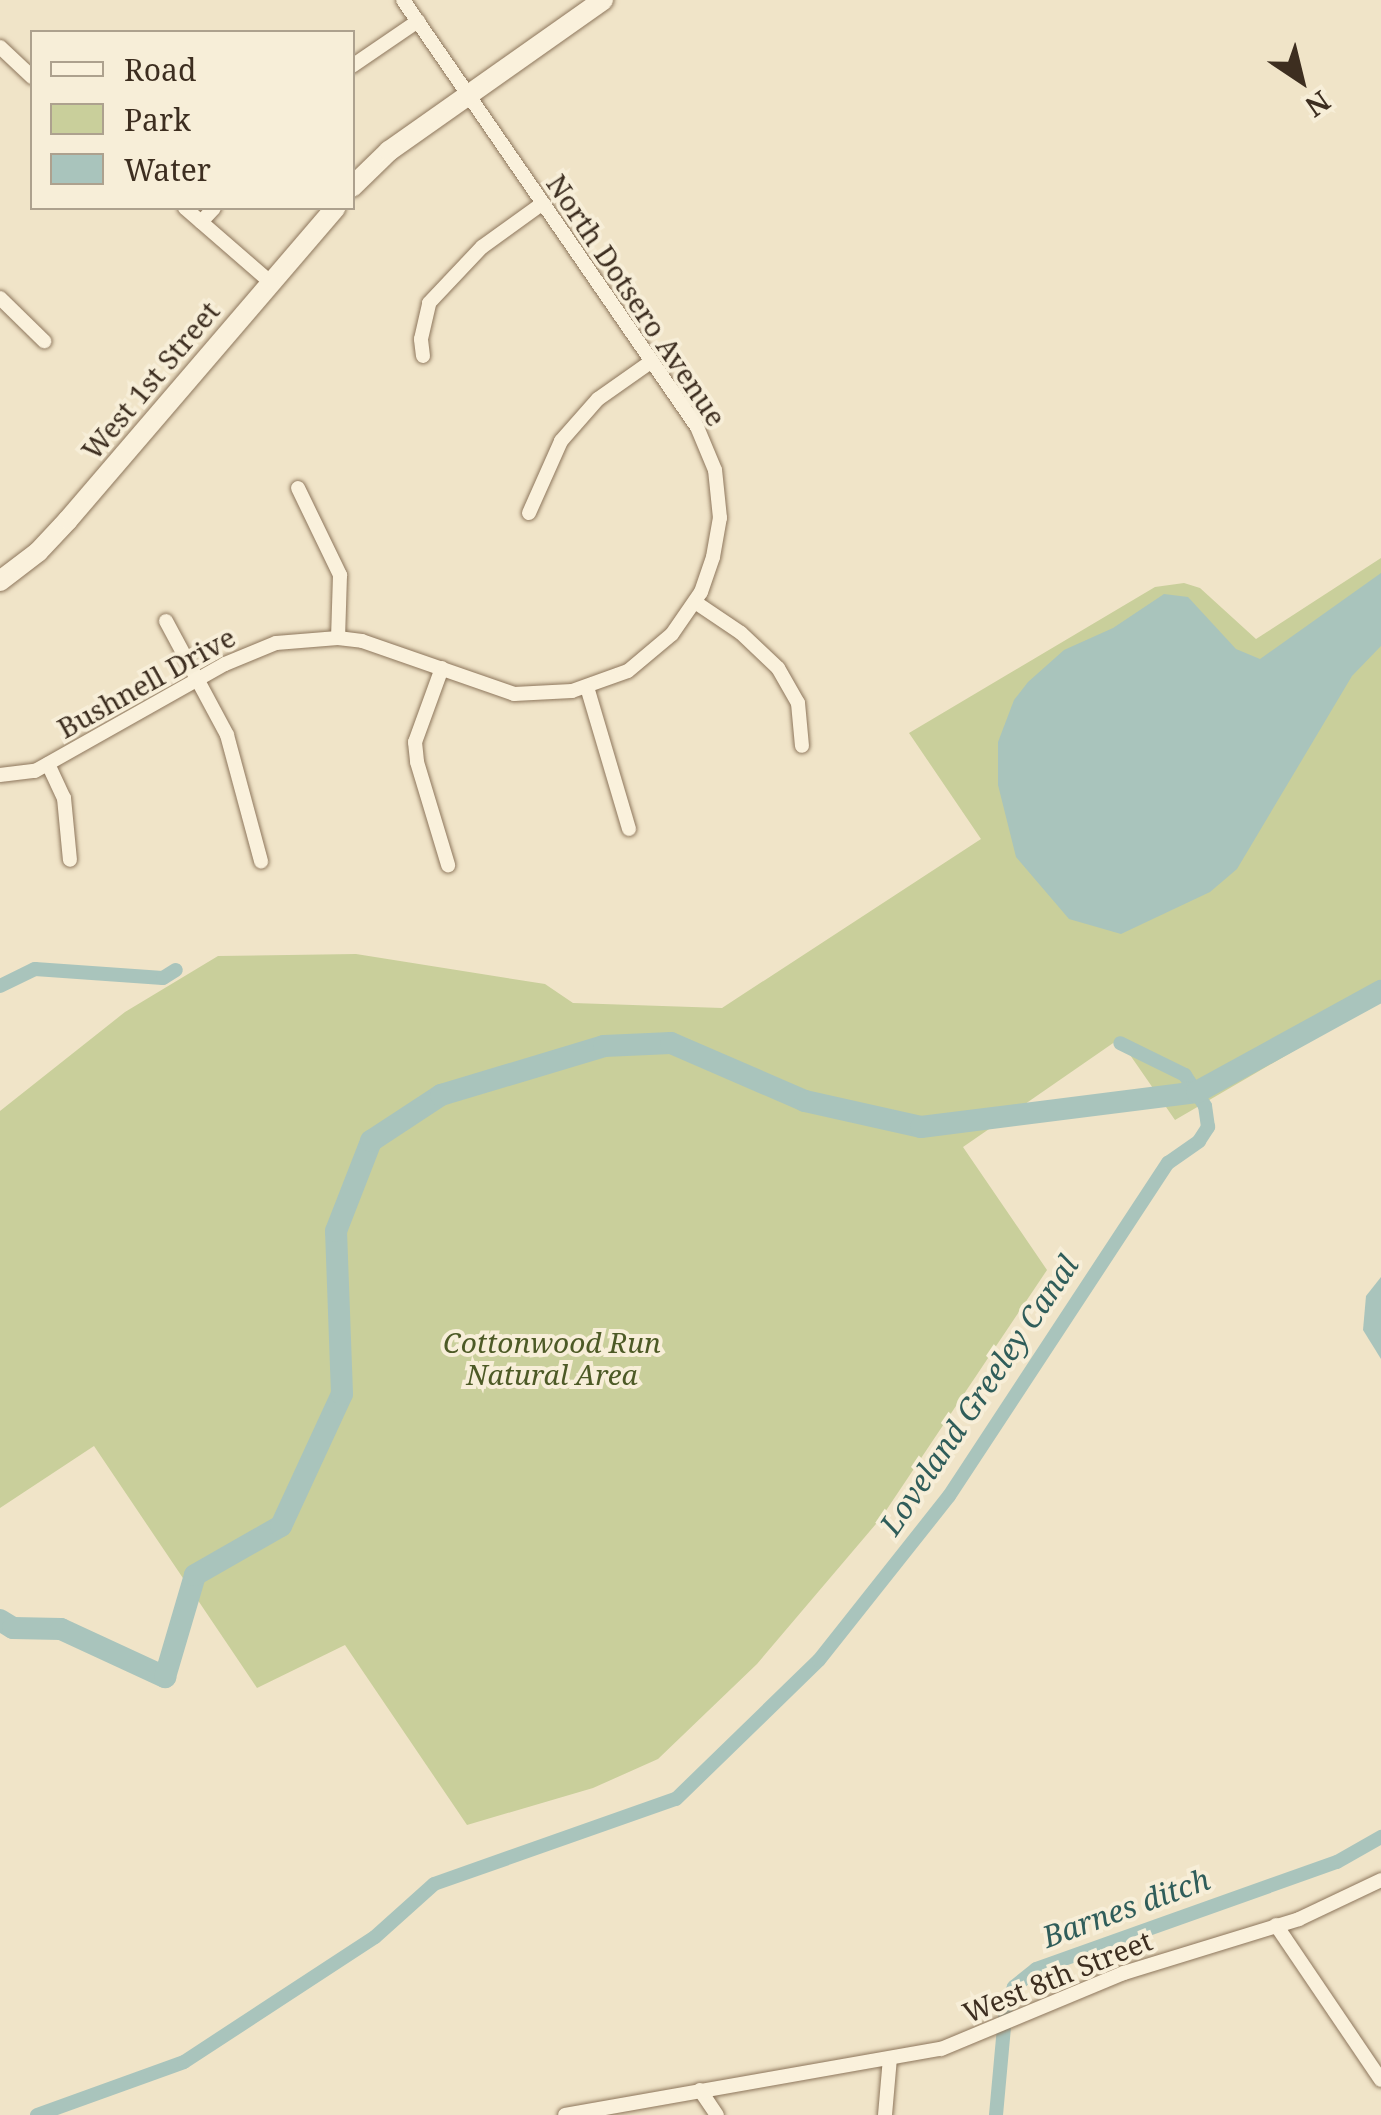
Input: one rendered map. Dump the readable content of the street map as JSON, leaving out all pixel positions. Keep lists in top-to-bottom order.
{
  "streets": {
    "main road": ["West 1st Street"],
    "street": ["North Dotsero Avenue", "Bushnell Drive", "West 8th Street"]
  },
  "crossings": [
    ["North Dotsero Avenue", "Bushnell Drive"]
  ],
  "water": ["Loveland Greeley Canal", "Barnes ditch"],
  "parks": ["Cottonwood Run Natural Area"],
  "legend": ["Road", "Park", "Water"],
  "north": "bottom right"
}
